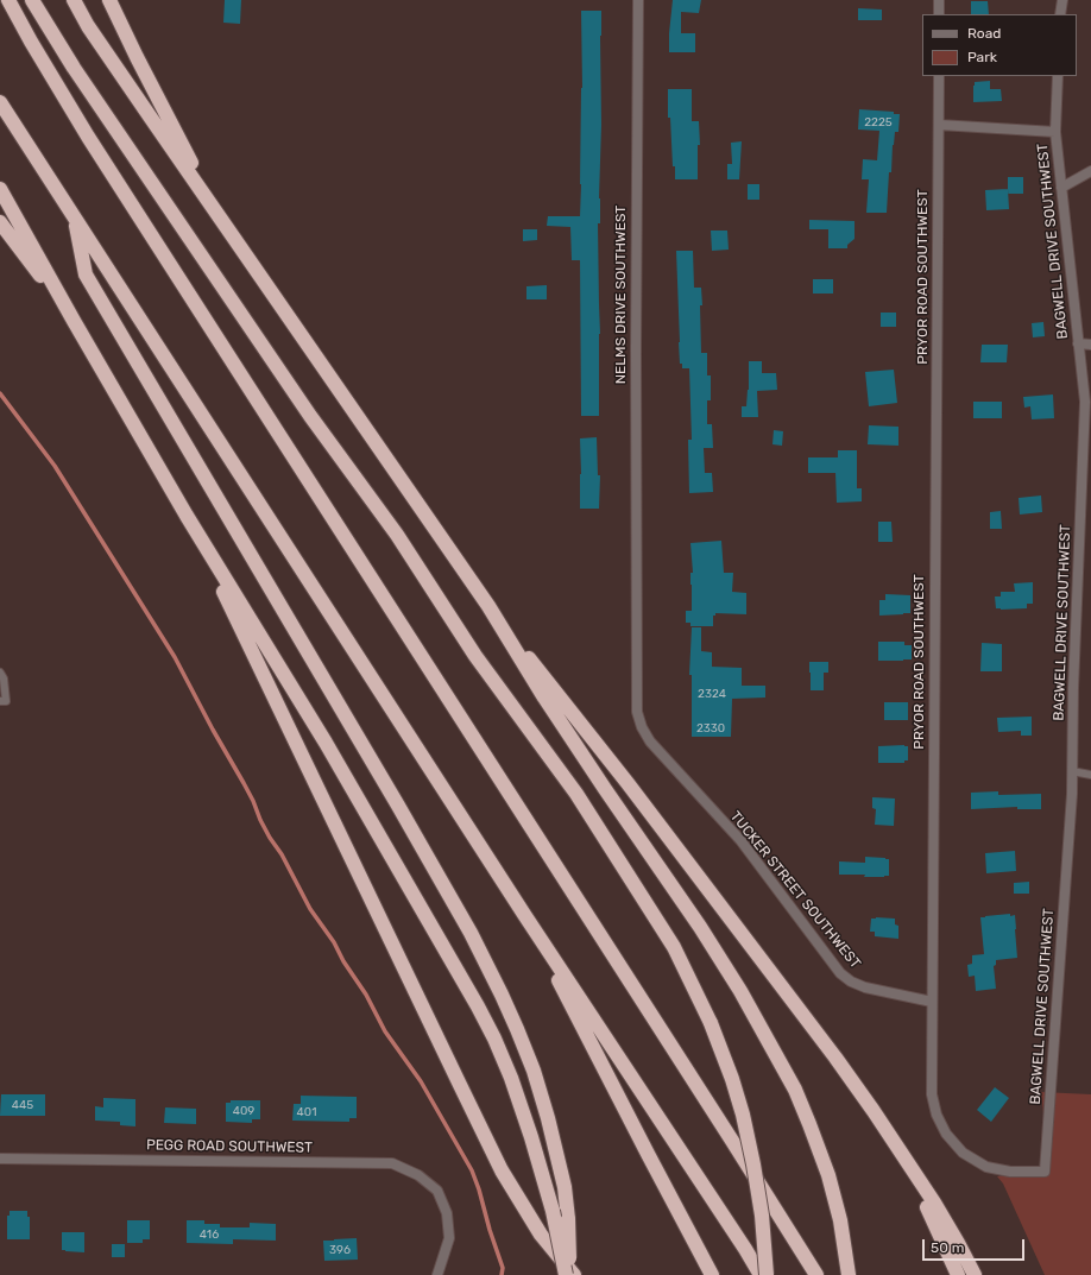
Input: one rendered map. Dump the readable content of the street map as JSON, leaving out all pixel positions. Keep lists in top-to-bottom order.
{
  "streets": {
    "street": [
      "BAGWELL DRIVE SOUTHWEST",
      "PRYOR ROAD SOUTHWEST",
      "NELMS DRIVE SOUTHWEST",
      "TUCKER STREET SOUTHWEST",
      "PEGG ROAD SOUTHWEST"
    ]
  },
  "crossings": [
    ["BAGWELL DRIVE SOUTHWEST", "PRYOR ROAD SOUTHWEST"],
    ["PRYOR ROAD SOUTHWEST", "TUCKER STREET SOUTHWEST"],
    ["NELMS DRIVE SOUTHWEST", "TUCKER STREET SOUTHWEST"]
  ],
  "house_numbers": [
    "2225",
    "2324",
    "2330",
    "445",
    "409",
    "401",
    "416",
    "396"
  ],
  "legend": ["Road", "Park"],
  "scale_bar": "50 m"
}
